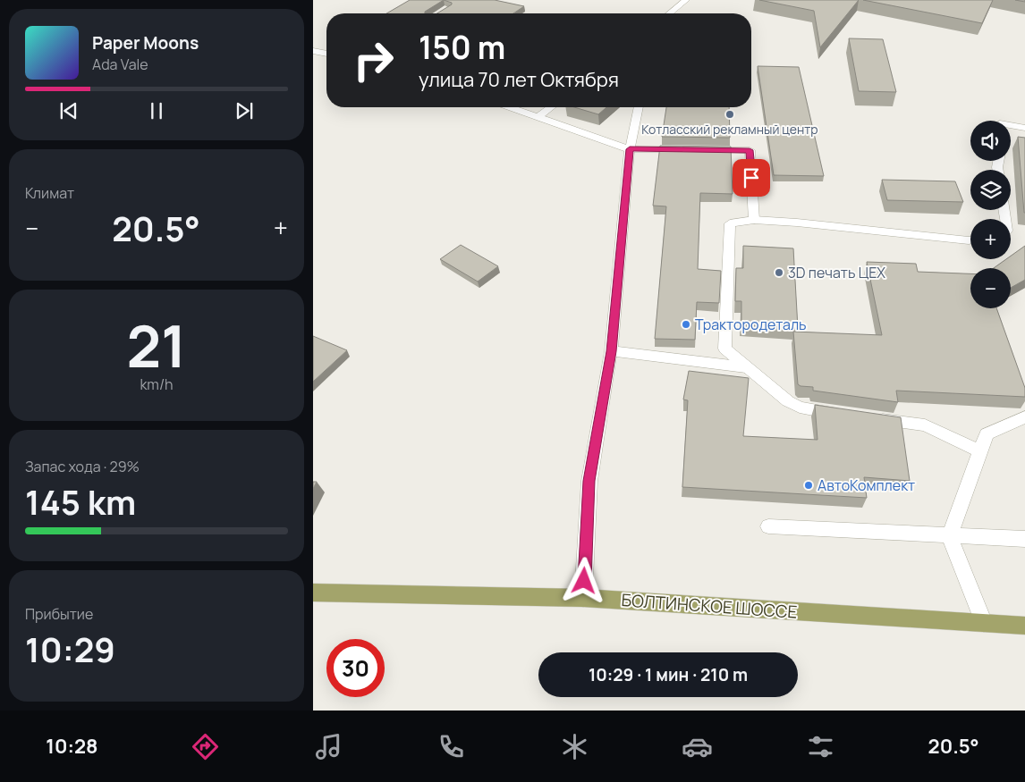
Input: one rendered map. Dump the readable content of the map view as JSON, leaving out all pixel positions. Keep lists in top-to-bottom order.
{
  "streets": {
    "main road": ["БОЛТИНСКОЕ ШОССЕ"]
  },
  "places": [
    "Котласский рекламный центр",
    "3D печать ЦЕХ",
    "Трактородеталь",
    "АвтоКомплект"
  ],
  "page": {
    "turn": ["150 m", "улица 70 лет Октября"],
    "song": ["Paper Moons", "Ada Vale"],
    "map_buttons": ["+", "−"],
    "tile": [
      "Климат",
      ["21", "km/h"],
      ["Запас хода · 29%", "145 km"],
      ["Прибытие", "10:29"]
    ],
    "heat": ["−", "20.5°", "+"],
    "limit": "30",
    "trip": "10:29 · 1 мин · 210 m",
    "tabs": ["10:28", "20.5°"]
  }
}
